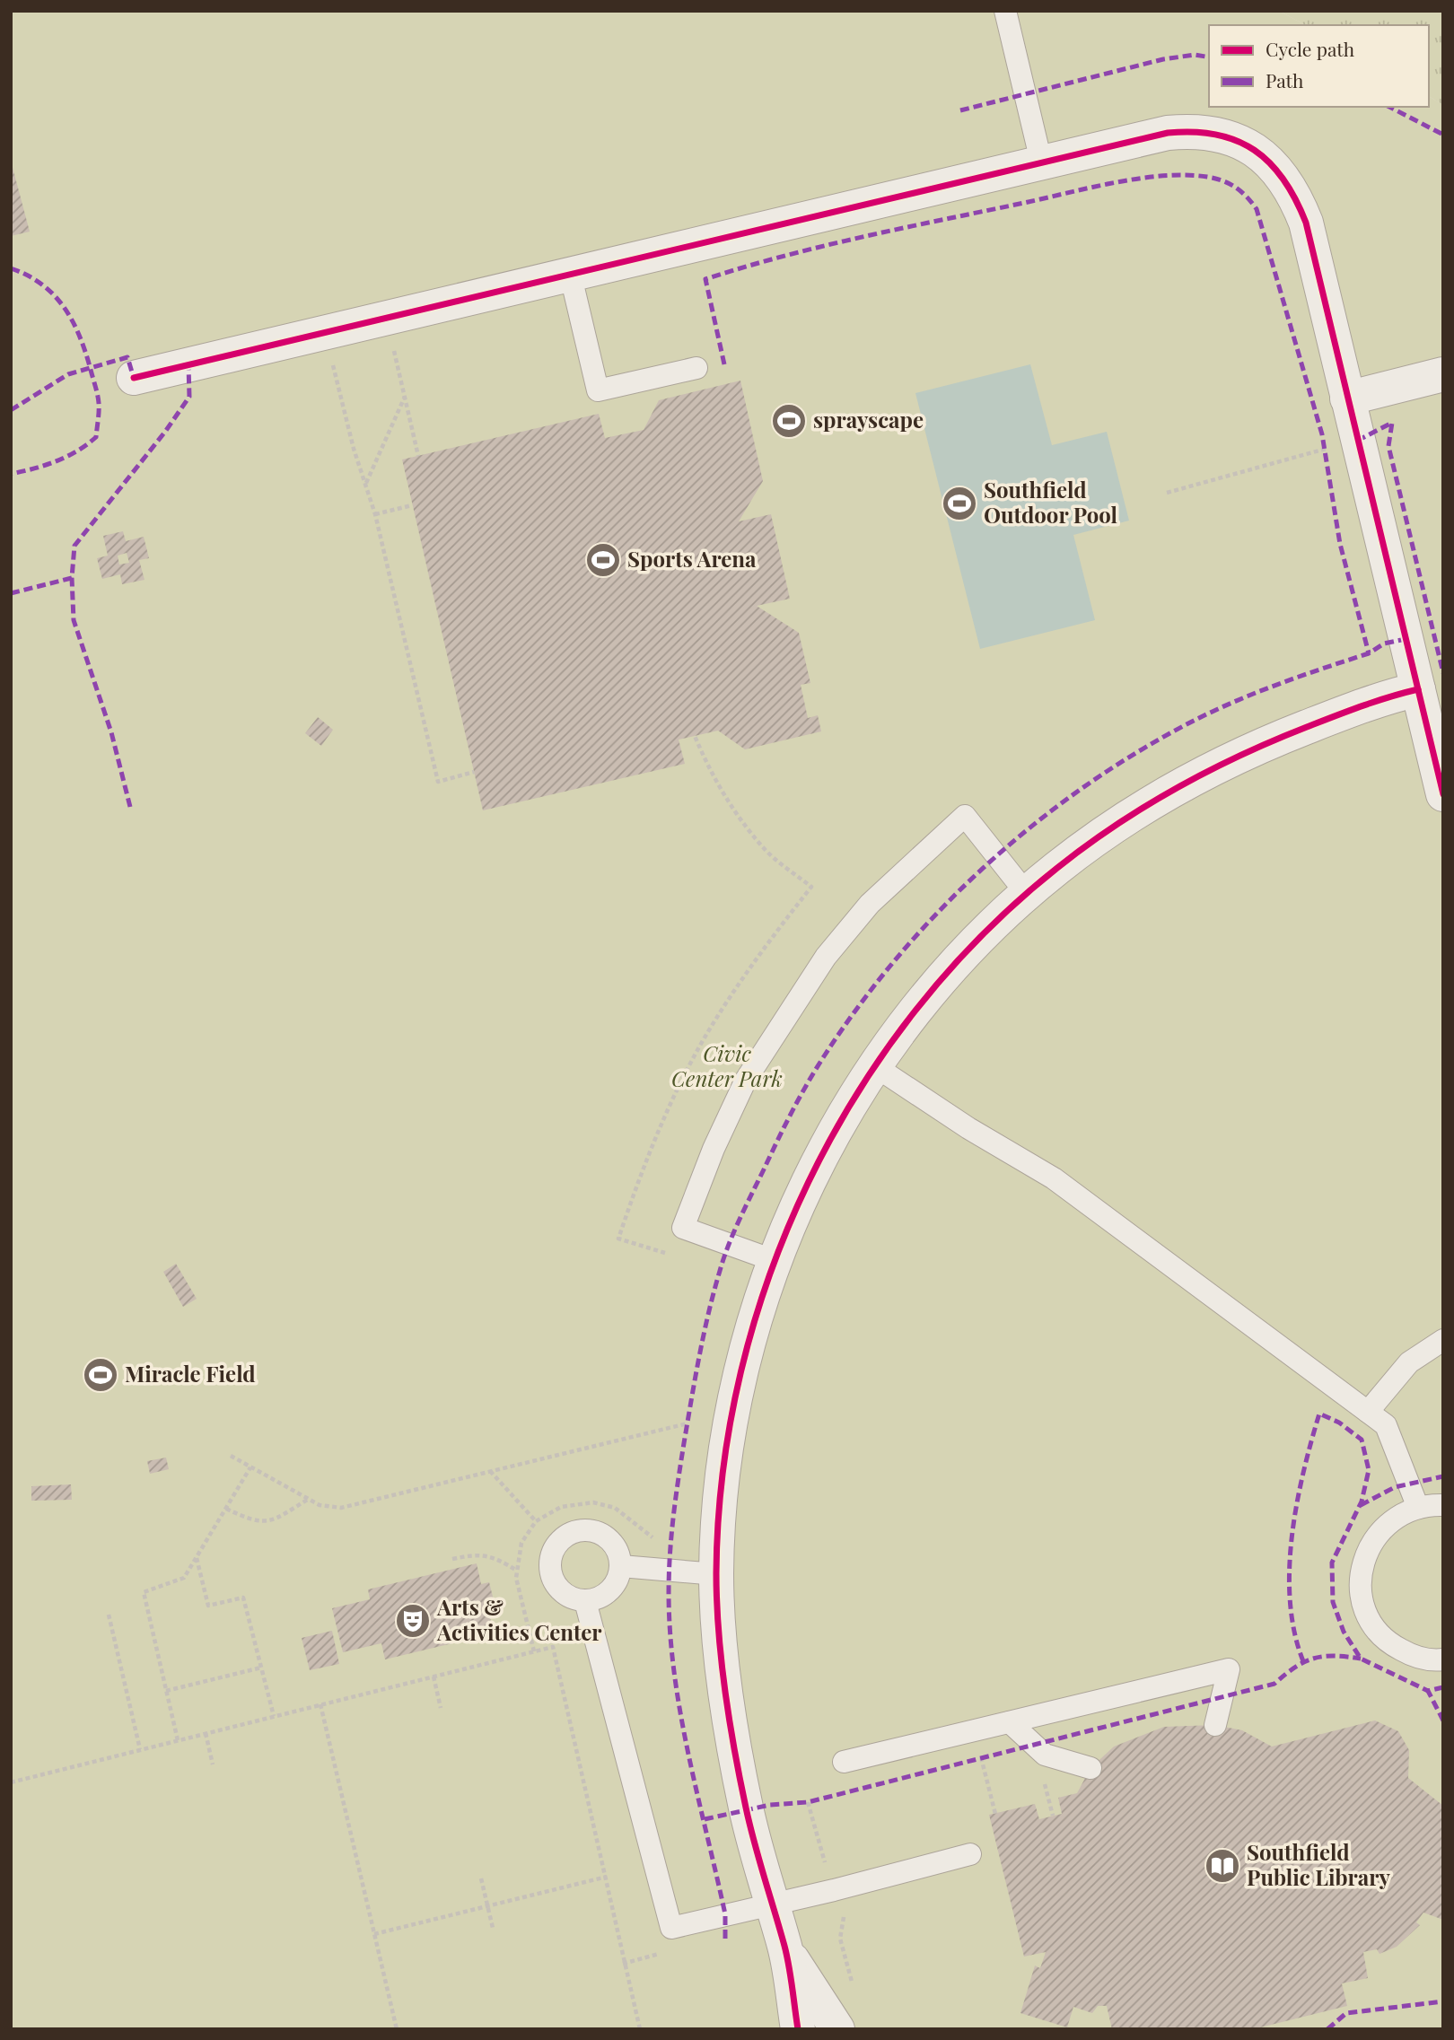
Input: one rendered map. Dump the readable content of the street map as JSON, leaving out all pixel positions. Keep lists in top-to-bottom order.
{
  "parks": ["Civic Center Park"],
  "places": {
    "sports": [
      "sprayscape",
      "Southfield Outdoor Pool",
      "Sports Arena",
      "Miracle Field"
    ],
    "theatre": ["Arts & Activities Center"],
    "library": ["Southfield Public Library"]
  },
  "legend": ["Cycle path", "Path"]
}
